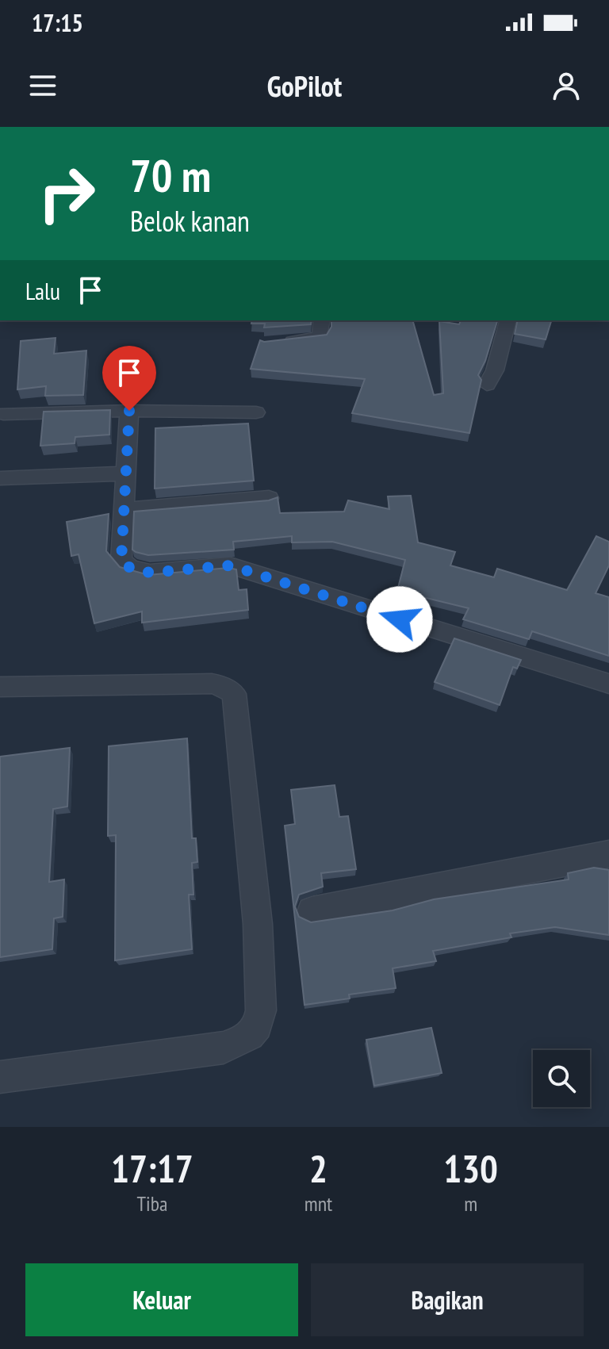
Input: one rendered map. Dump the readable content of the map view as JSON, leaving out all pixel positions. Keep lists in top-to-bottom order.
{
  "page": {
    "status": "17:15",
    "header": "GoPilot",
    "turn": ["70 m", "Belok kanan"],
    "then": "Lalu",
    "eta": [
      "17:17",
      "Tiba",
      "2",
      "mnt",
      "130",
      "m"
    ],
    "buttons": ["Keluar", "Bagikan"]
  }
}
